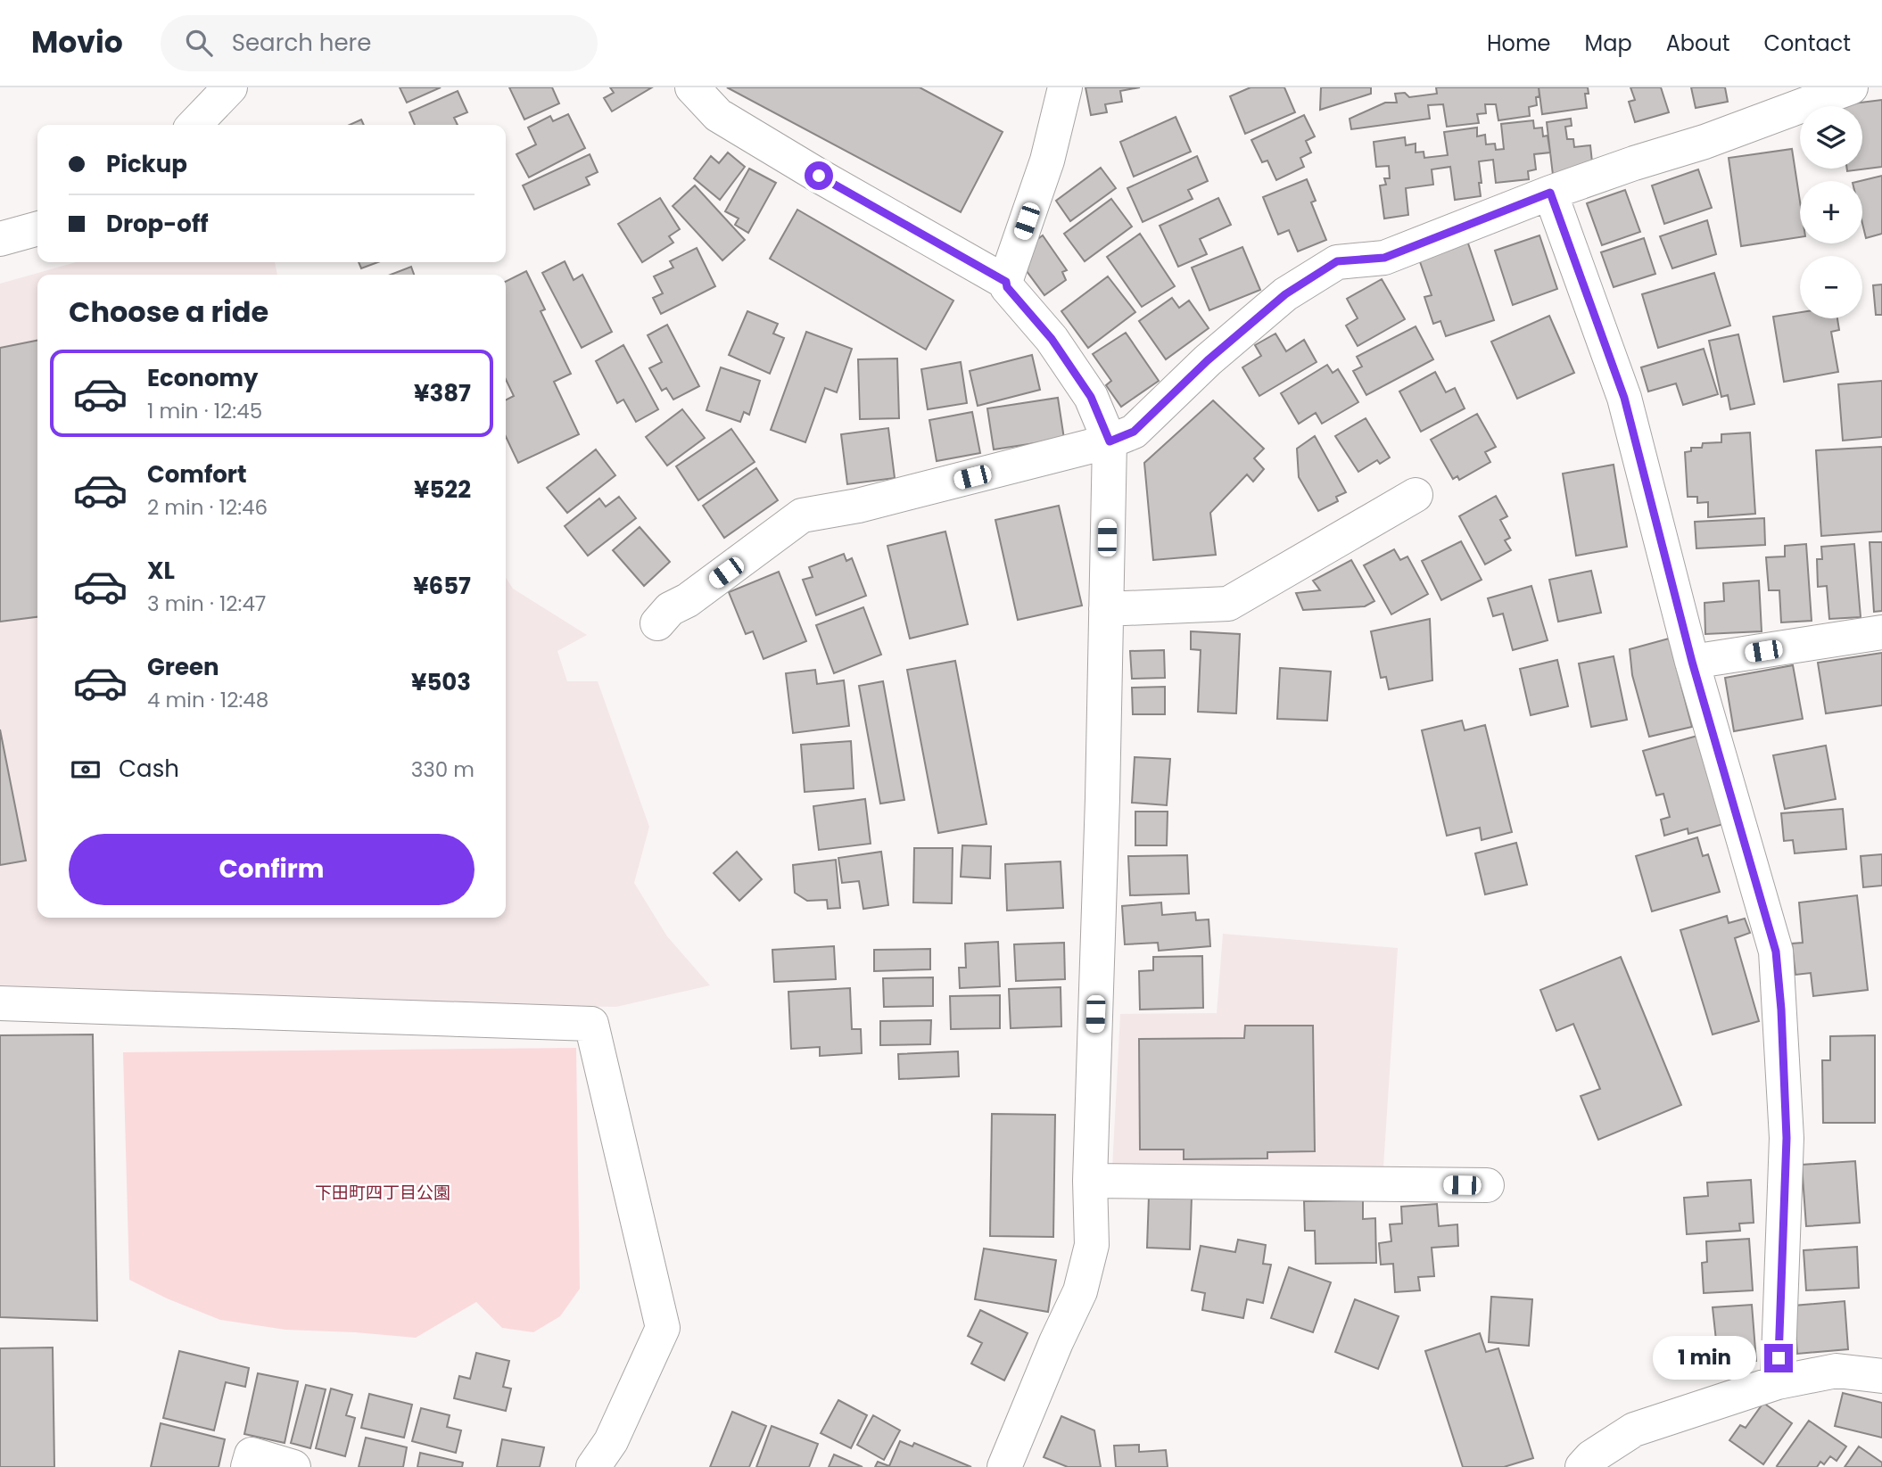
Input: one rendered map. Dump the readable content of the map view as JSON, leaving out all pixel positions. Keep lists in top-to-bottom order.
{
  "parks": ["下田町四丁目公園"],
  "page": {
    "header": "Movio",
    "search": "Search here",
    "nav": [
      "Home",
      "Map",
      "About",
      "Contact"
    ],
    "map_buttons": ["+", "−"],
    "banner": ["Pickup", "Drop-off"],
    "heading": "Choose a ride",
    "list": [
      {
        "name": "Economy",
        "note": "1 min · 12:45",
        "value": "¥387"
      },
      {
        "name": "Comfort",
        "note": "2 min · 12:46",
        "value": "¥522"
      },
      {
        "name": "XL",
        "note": "3 min · 12:47",
        "value": "¥657"
      },
      {
        "name": "Green",
        "note": "4 min · 12:48",
        "value": "¥503"
      }
    ],
    "pay": ["Cash", "330 m"],
    "buttons": "Confirm",
    "bubble": "1 min"
  }
}
